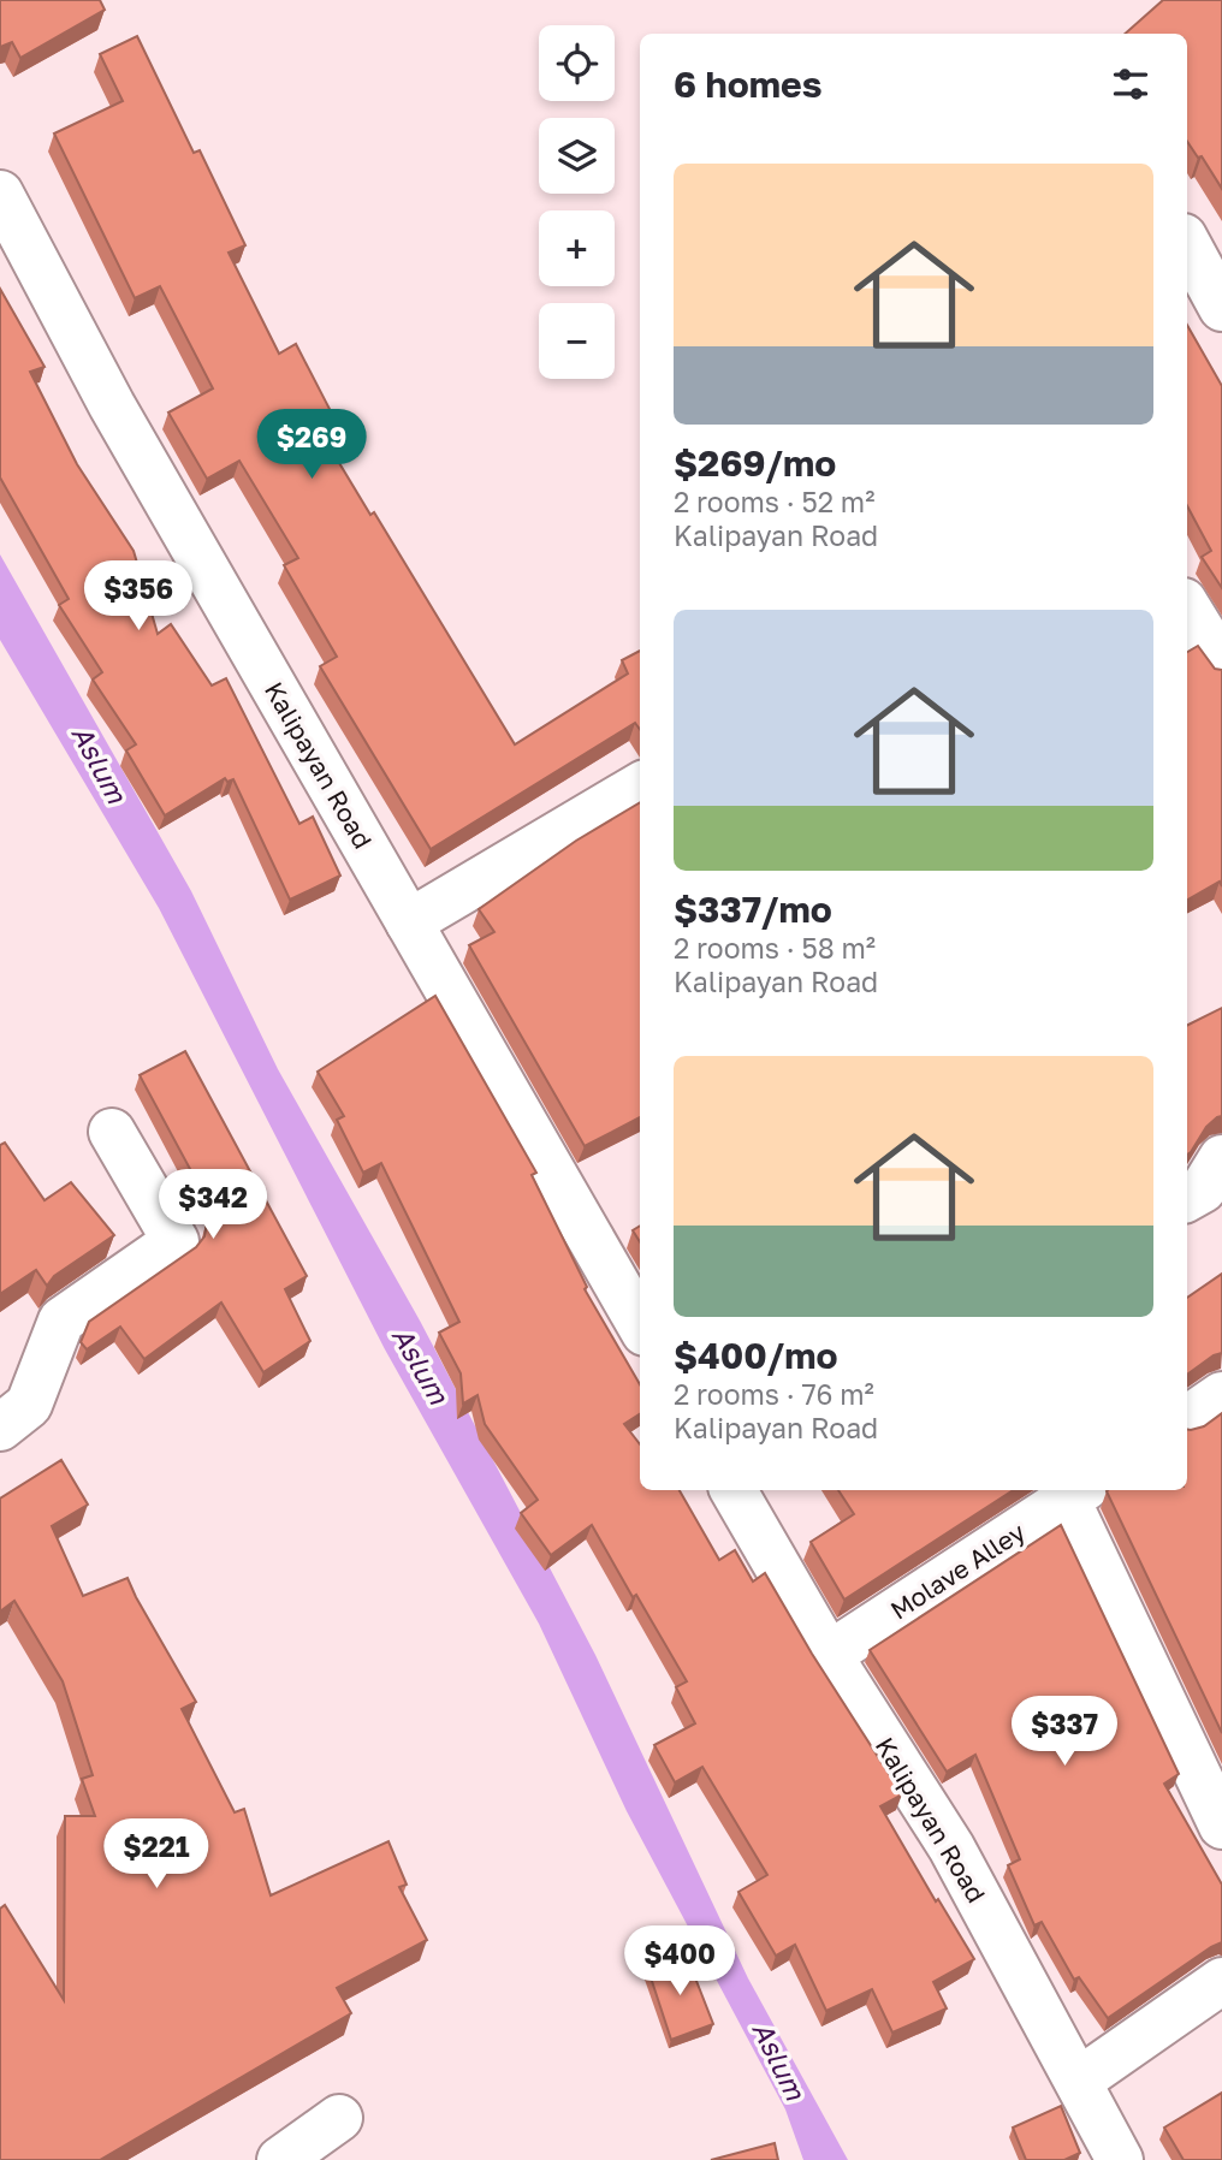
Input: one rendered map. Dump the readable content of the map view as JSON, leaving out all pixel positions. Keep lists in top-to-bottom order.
{
  "streets": {
    "street": ["Kalipayan Road", "Molave Alley"]
  },
  "crossings": [
    ["Kalipayan Road", "Molave Alley"]
  ],
  "water": ["Aslum"],
  "page": {
    "map_buttons": ["+", "−"],
    "heading": "6 homes",
    "list": [
      {
        "name": "$269/mo",
        "note": "2 rooms · 52 m² · Kalipayan Road"
      },
      {
        "name": "$337/mo",
        "note": "2 rooms · 58 m² · Kalipayan Road"
      },
      {
        "name": "$400/mo",
        "note": "2 rooms · 76 m² · Kalipayan Road"
      }
    ],
    "price": [
      "$269",
      "$356",
      "$342",
      "$337",
      "$221",
      "$400"
    ]
  }
}
